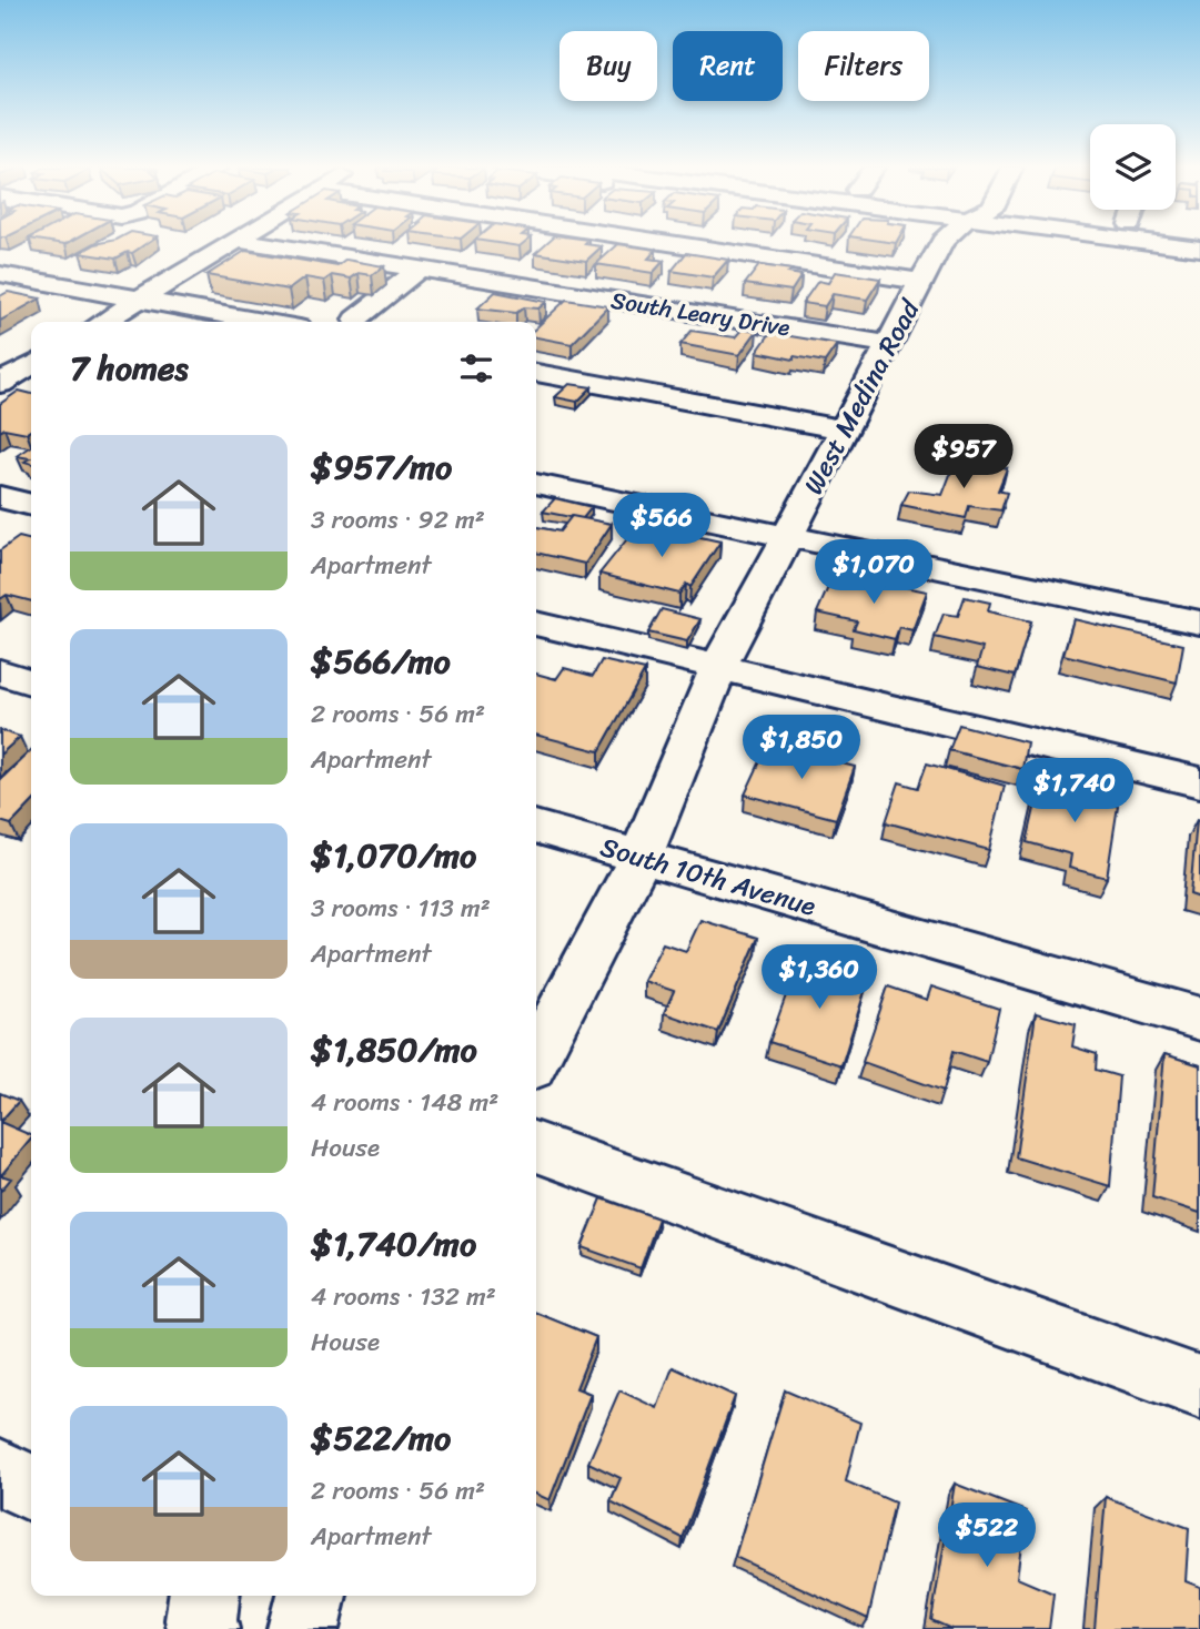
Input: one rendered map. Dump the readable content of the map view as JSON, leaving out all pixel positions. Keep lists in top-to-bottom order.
{
  "streets": {
    "street": ["South Leary Drive", "West Medina Road", "South 10th Avenue"]
  },
  "crossings": [
    ["South Leary Drive", "West Medina Road"],
    ["West Medina Road", "South 10th Avenue"]
  ],
  "page": {
    "chip": ["Buy", "Rent", "Filters"],
    "heading": "7 homes",
    "list": [
      {
        "name": "$957/mo",
        "note": "3 rooms · 92 m² · Apartment"
      },
      {
        "name": "$566/mo",
        "note": "2 rooms · 56 m² · Apartment"
      },
      {
        "name": "$1,070/mo",
        "note": "3 rooms · 113 m² · Apartment"
      },
      {
        "name": "$1,850/mo",
        "note": "4 rooms · 148 m² · House"
      },
      {
        "name": "$1,740/mo",
        "note": "4 rooms · 132 m² · House"
      },
      {
        "name": "$522/mo",
        "note": "2 rooms · 56 m² · Apartment"
      }
    ],
    "price": [
      "$957",
      "$566",
      "$1,070",
      "$1,850",
      "$1,740",
      "$1,360",
      "$522"
    ]
  }
}
